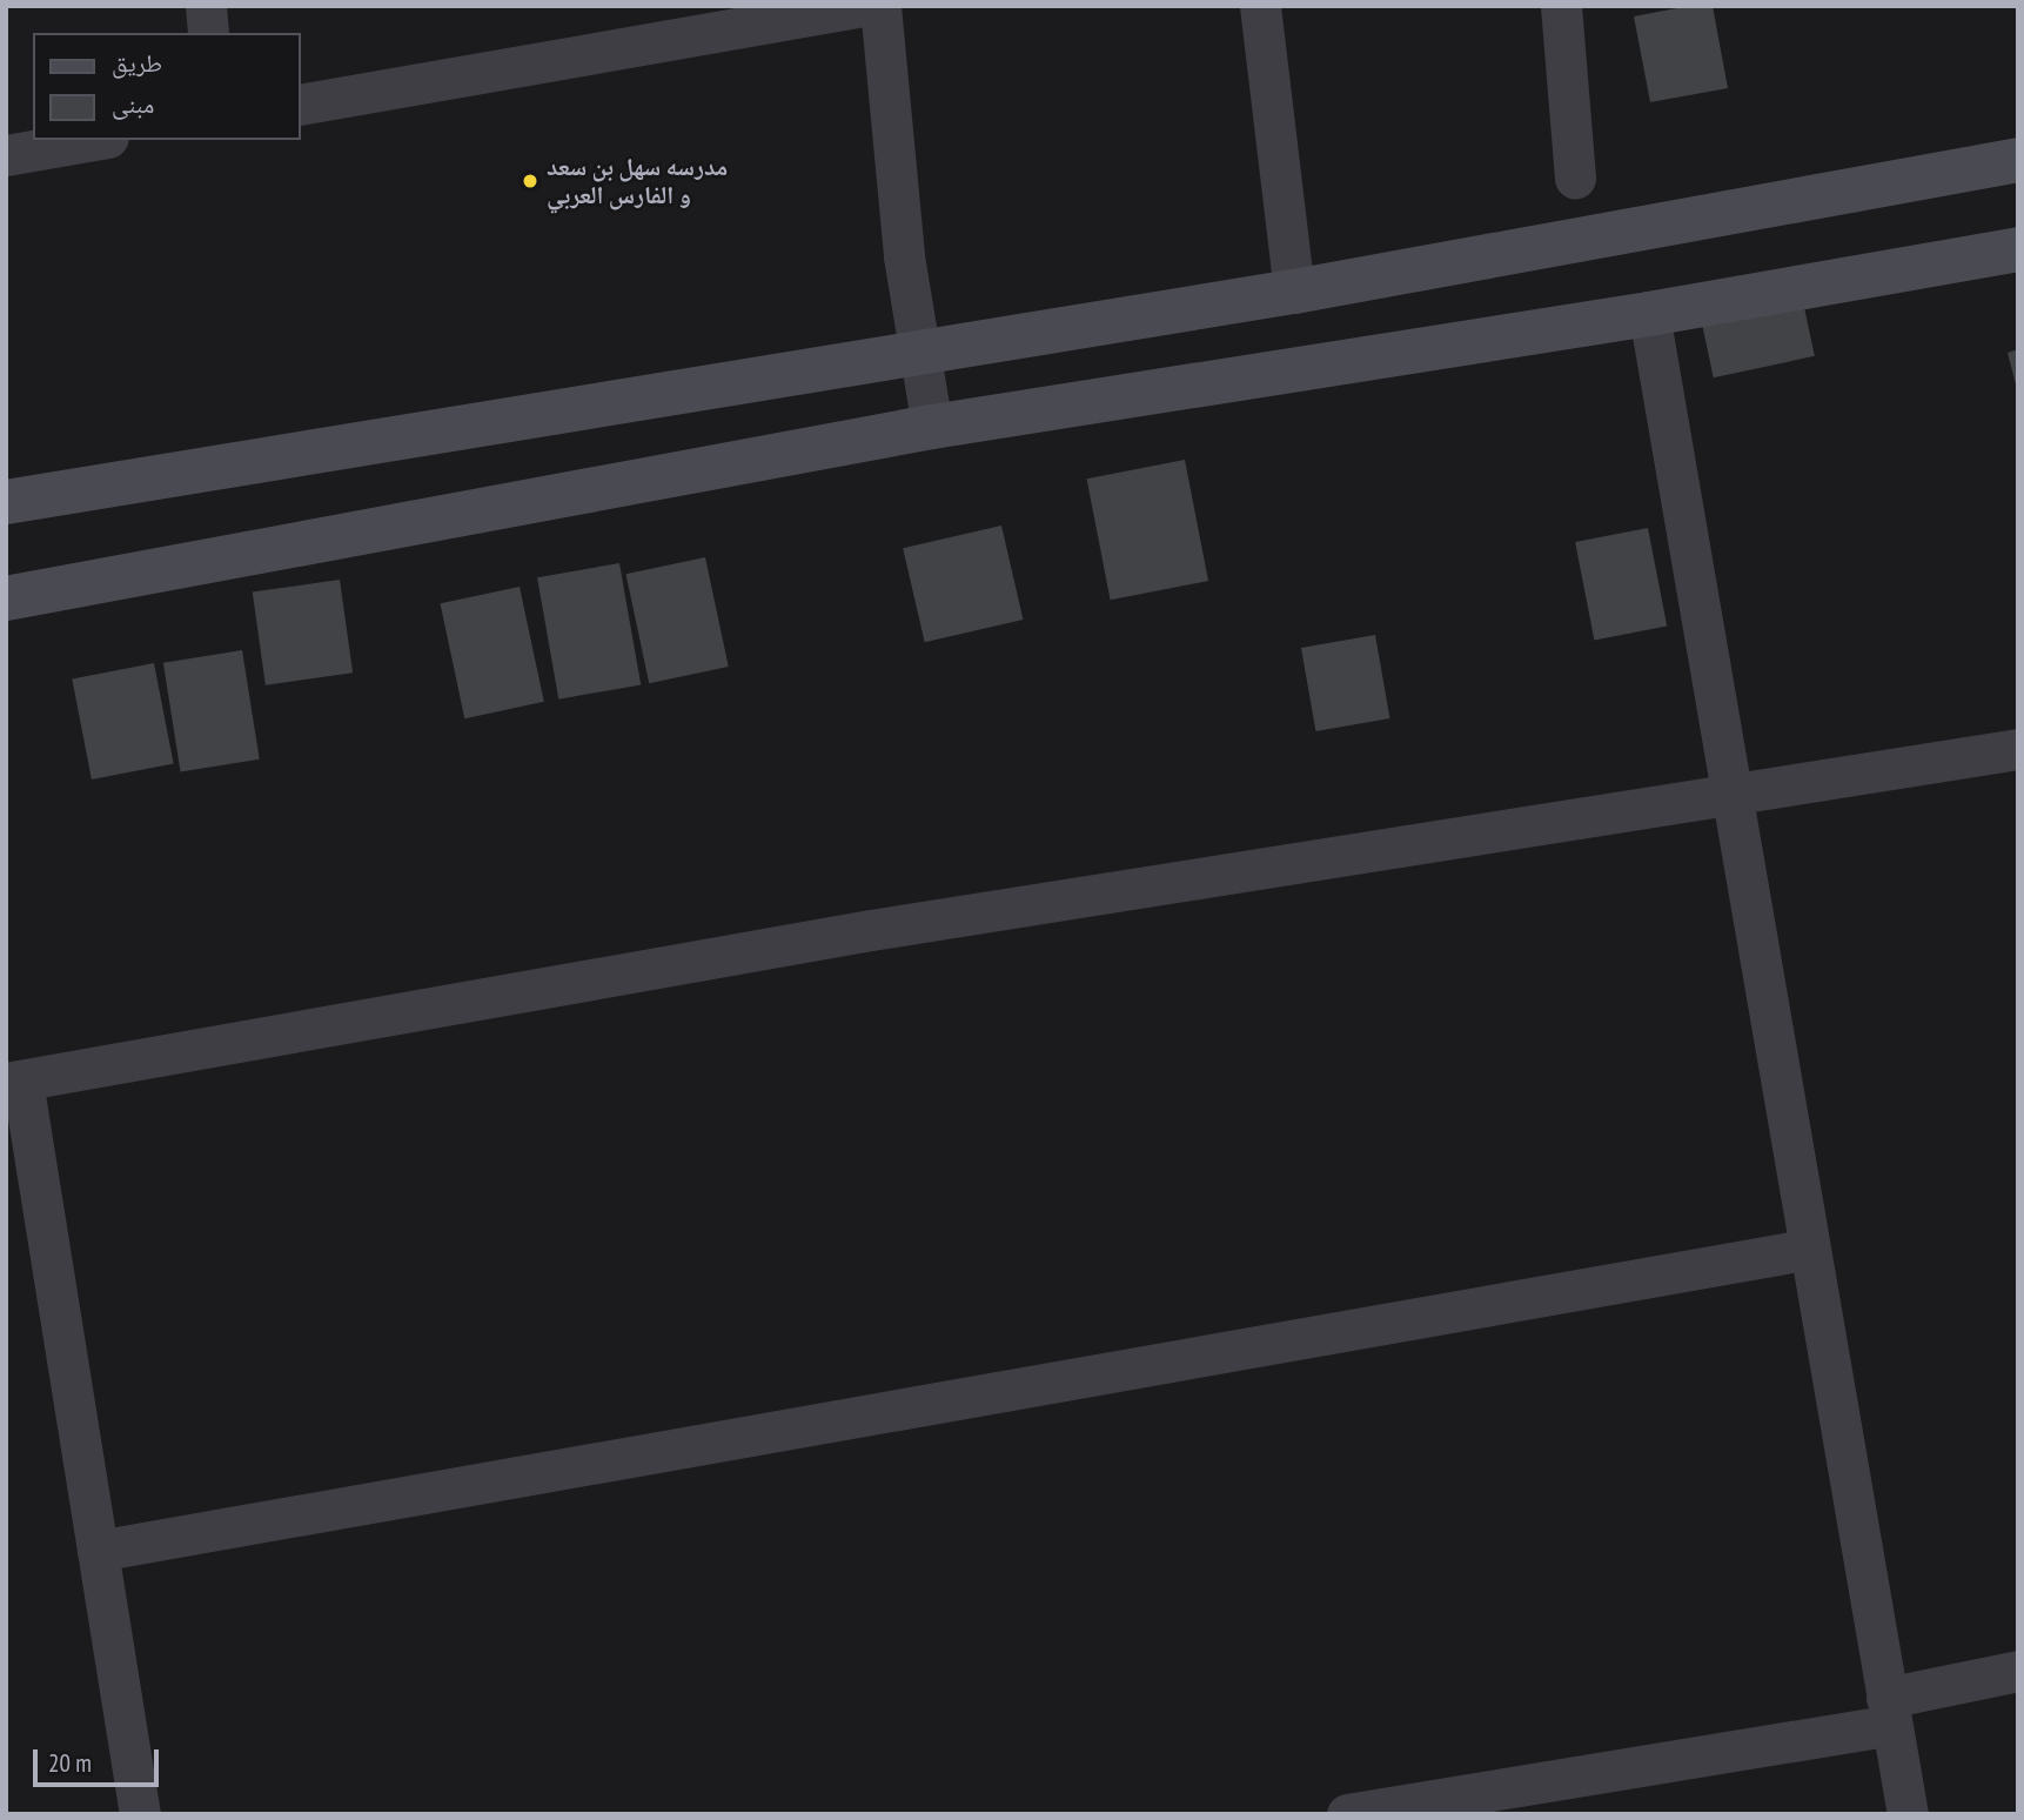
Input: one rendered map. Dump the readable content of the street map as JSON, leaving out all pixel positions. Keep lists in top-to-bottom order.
{
  "places": ["مدرسه سهل بن سعد و الفارس العربي"],
  "legend": ["طريق", "مبنى"],
  "scale_bar": "20 m"
}
